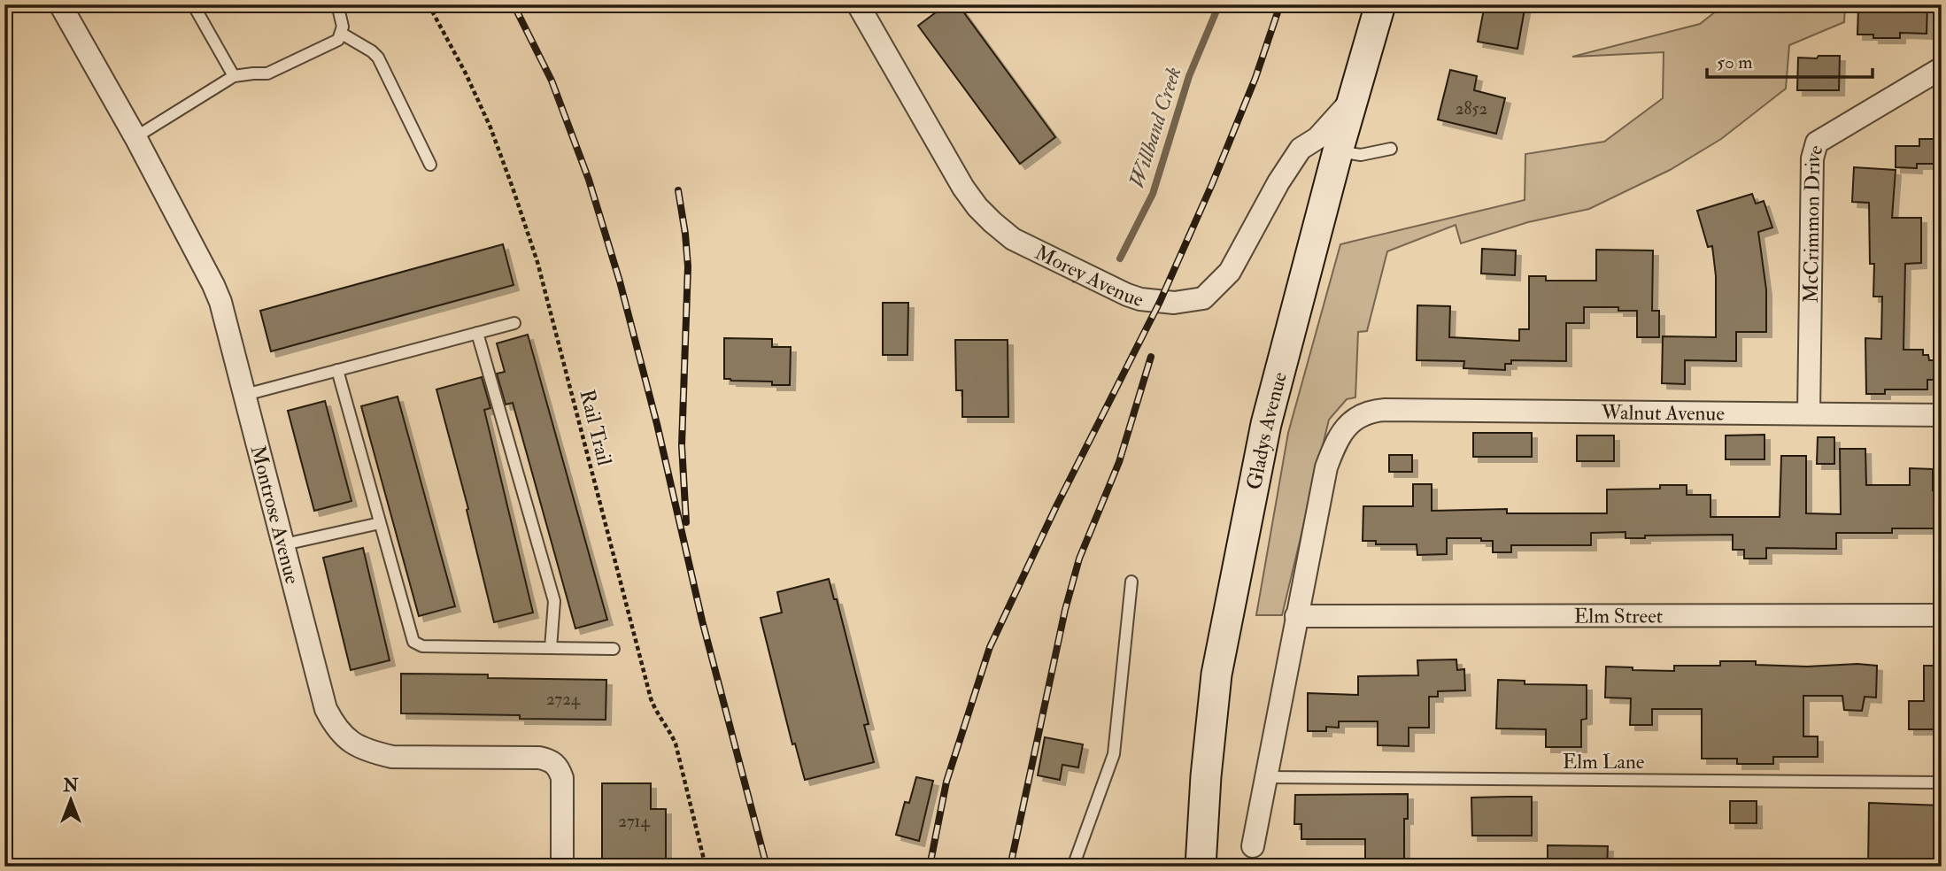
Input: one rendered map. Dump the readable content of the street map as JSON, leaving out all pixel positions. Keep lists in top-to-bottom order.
{
  "streets": {
    "main road": ["Gladys Avenue"],
    "street": [
      "McCrimmon Drive",
      "Morey Avenue",
      "Walnut Avenue",
      "Montrose Avenue",
      "Elm Street"
    ],
    "lane": ["Elm Lane"],
    "path": ["Rail Trail"]
  },
  "crossings": [
    ["McCrimmon Drive", "Walnut Avenue"],
    ["Morey Avenue", "Gladys Avenue"],
    ["Walnut Avenue", "Elm Street"]
  ],
  "water": ["Willband Creek"],
  "house_numbers": ["2852", "2724", "2714"],
  "scale_bar": "50 m",
  "north": "top"
}
